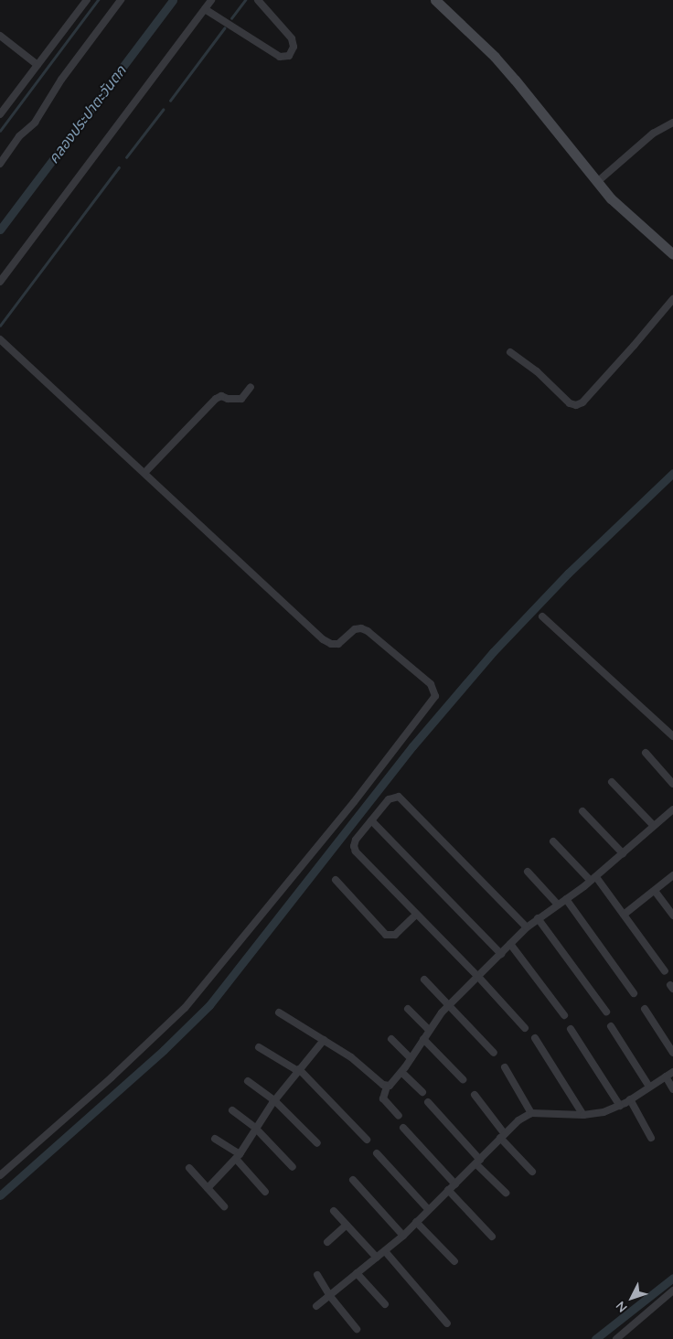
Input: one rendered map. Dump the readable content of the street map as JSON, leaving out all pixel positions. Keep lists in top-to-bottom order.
{
  "water": ["คลองประปาตะวันตก"],
  "north": "bottom left"
}
